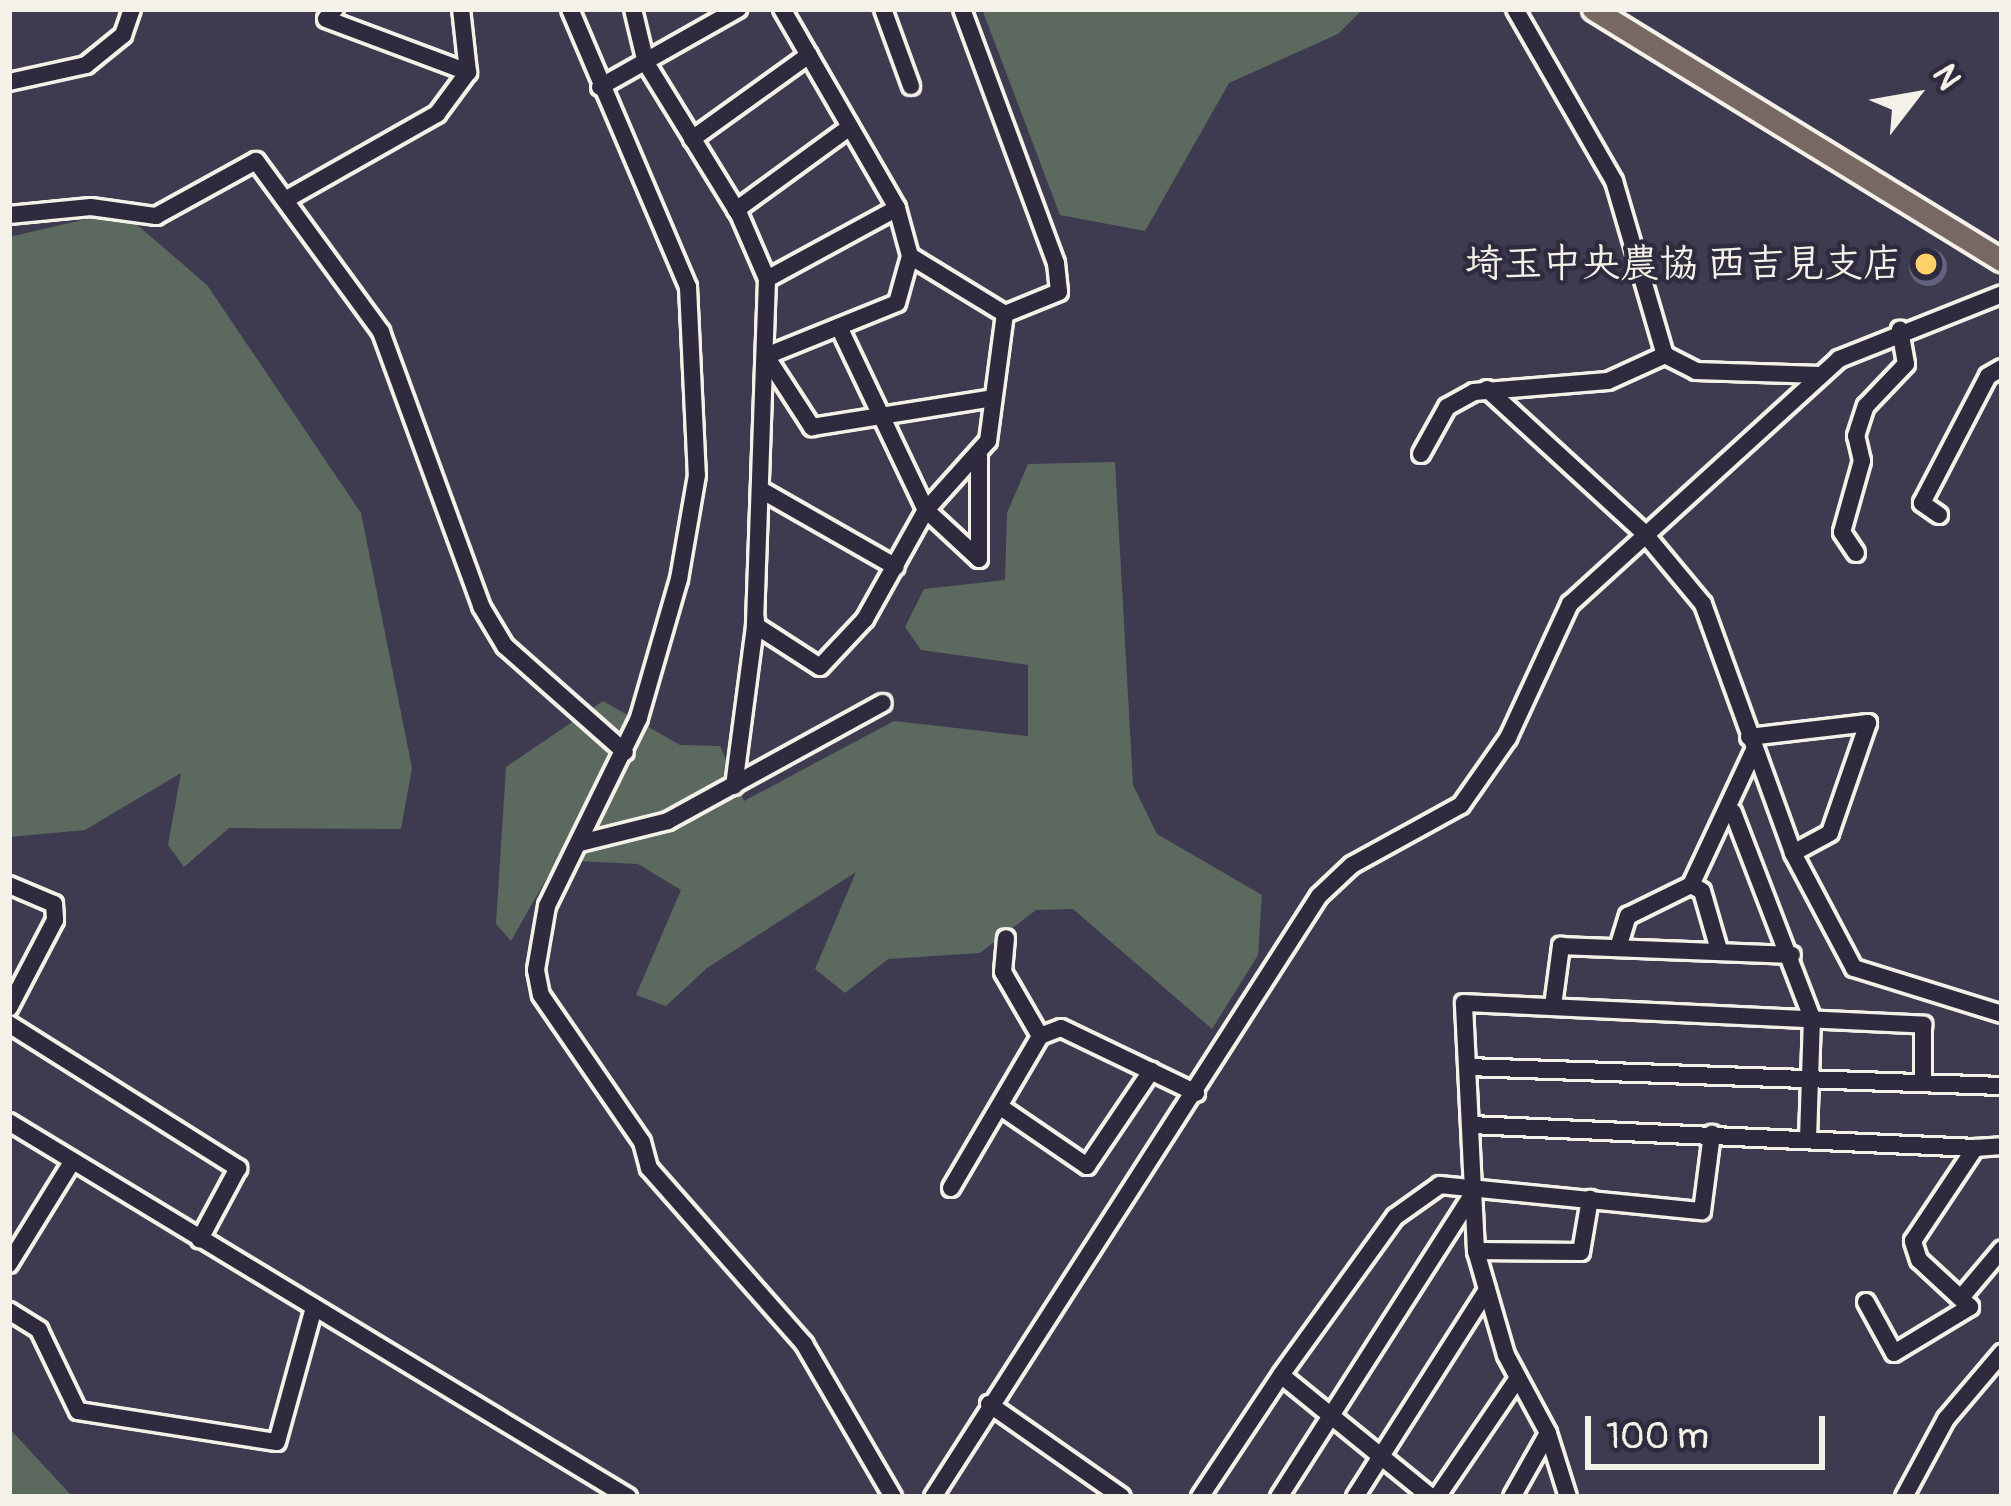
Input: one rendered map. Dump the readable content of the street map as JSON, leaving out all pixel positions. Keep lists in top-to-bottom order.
{
  "places": ["埼玉中央農協 西吉見支店"],
  "scale_bar": "100 m",
  "north": "top right"
}
